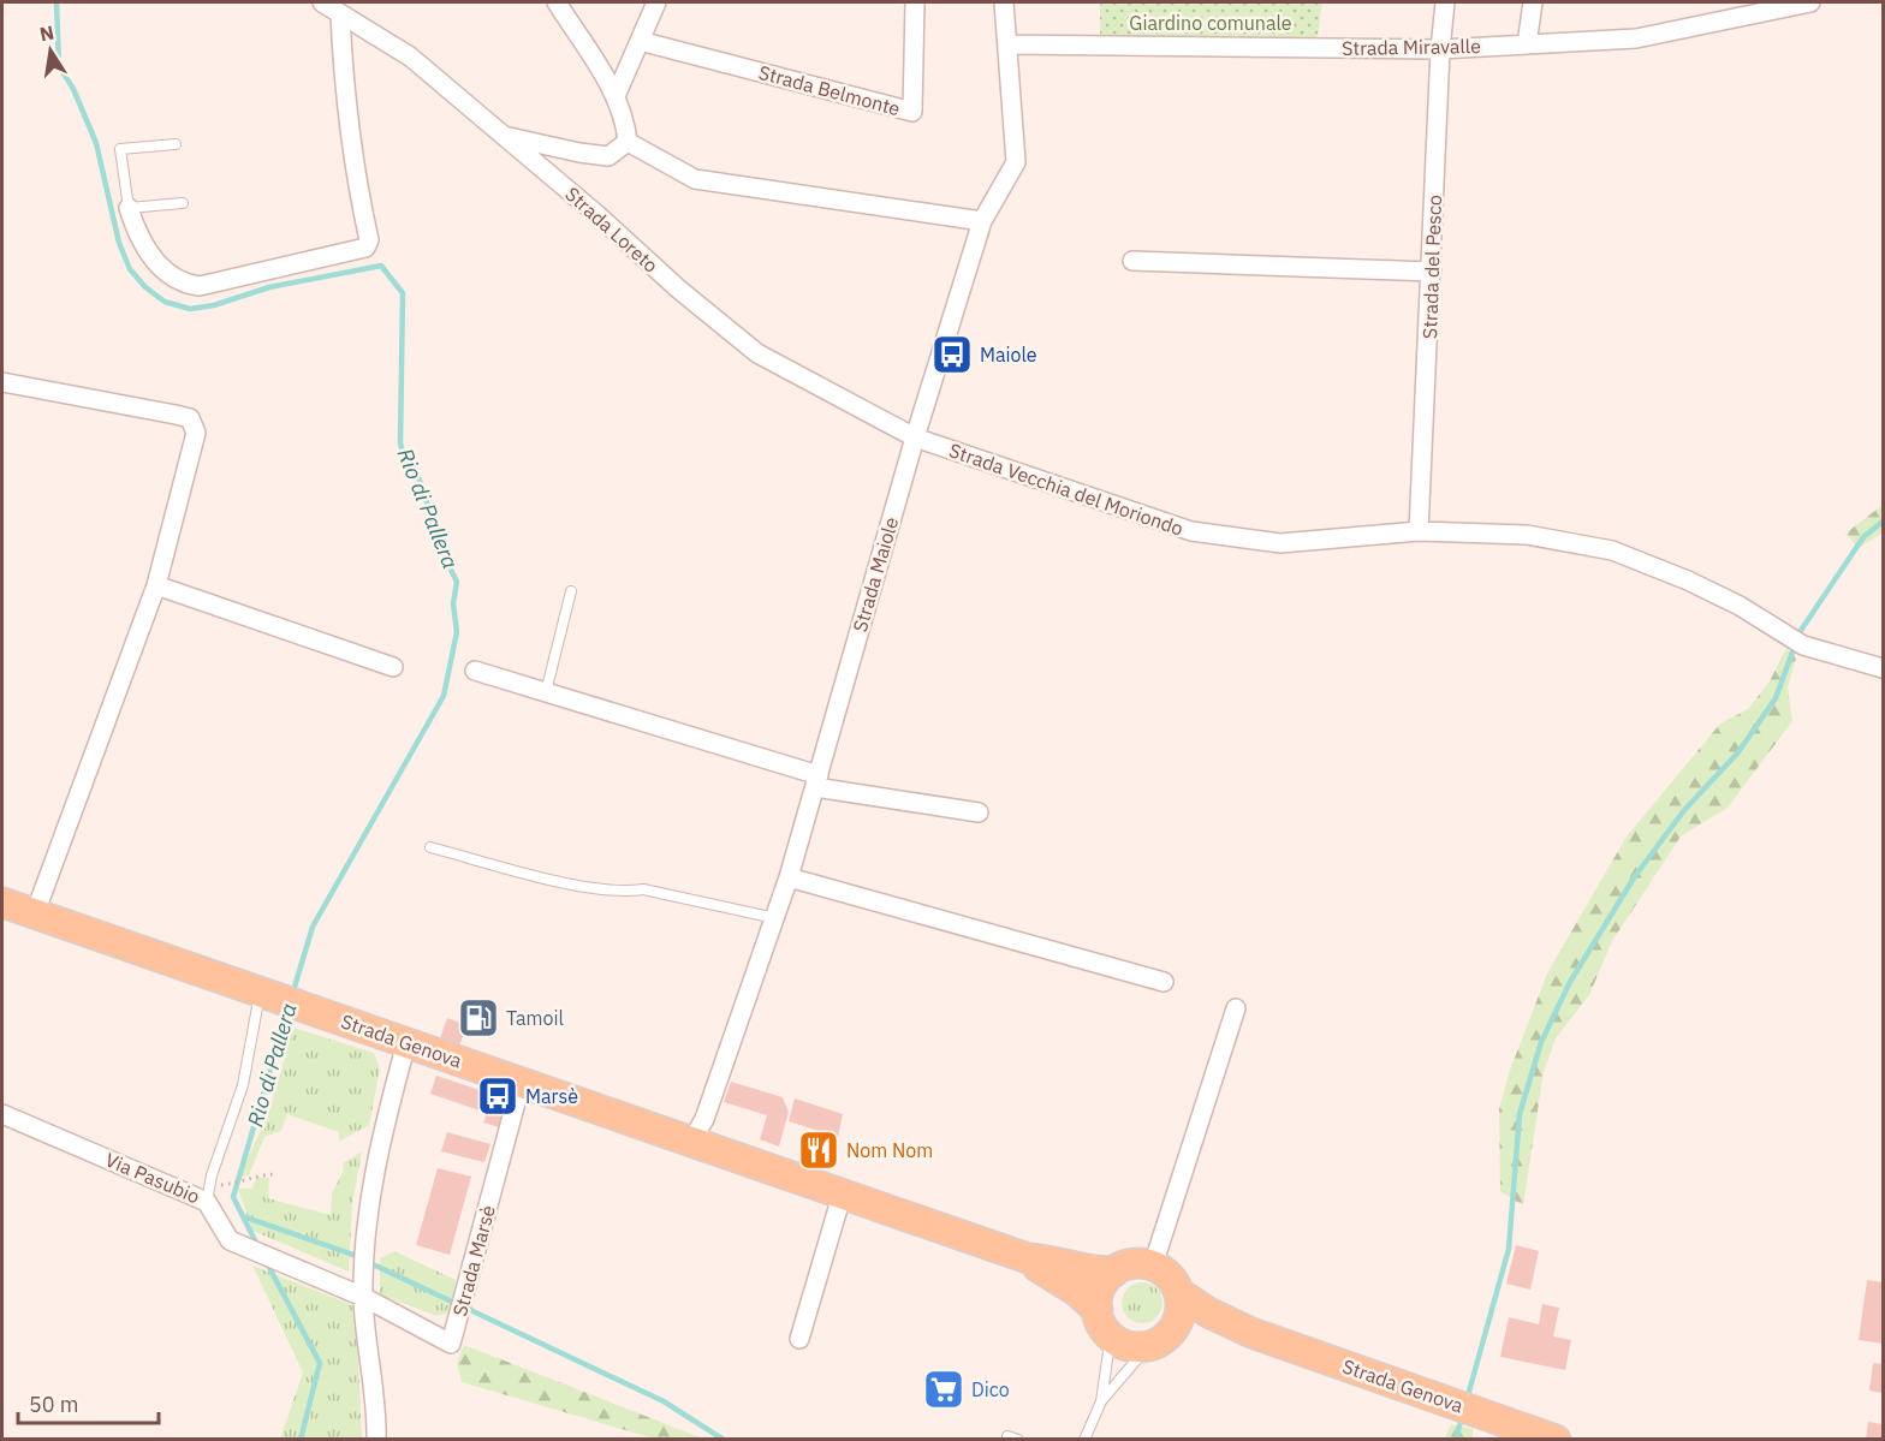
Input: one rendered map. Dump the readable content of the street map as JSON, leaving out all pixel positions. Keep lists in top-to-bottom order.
{
  "streets": {
    "main road": ["Strada Genova"],
    "street": [
      "Strada Miravalle",
      "Strada Belmonte",
      "Strada Loreto",
      "Strada del Pesco",
      "Strada Vecchia del Moriondo",
      "Strada Maiole",
      "Via Pasubio",
      "Strada Marsè"
    ]
  },
  "crossings": [
    ["Strada Miravalle", "Strada del Pesco"],
    ["Strada Miravalle", "Strada Maiole"],
    ["Strada Loreto", "Strada Vecchia del Moriondo"],
    ["Strada Loreto", "Strada Maiole"],
    ["Strada del Pesco", "Strada Vecchia del Moriondo"],
    ["Strada Vecchia del Moriondo", "Strada Maiole"],
    ["Strada Maiole", "Strada Genova"],
    ["Strada Genova", "Strada Marsè"],
    ["Via Pasubio", "Strada Marsè"]
  ],
  "water": ["Rio di Pallera"],
  "parks": ["Giardino comunale"],
  "places": {
    "bus stop": ["Maiole", "Marsè"],
    "fuel station": ["Tamoil"],
    "restaurant": ["Nom Nom"],
    "supermarket": ["Dico"]
  },
  "scale_bar": "50 m",
  "north": "top"
}
